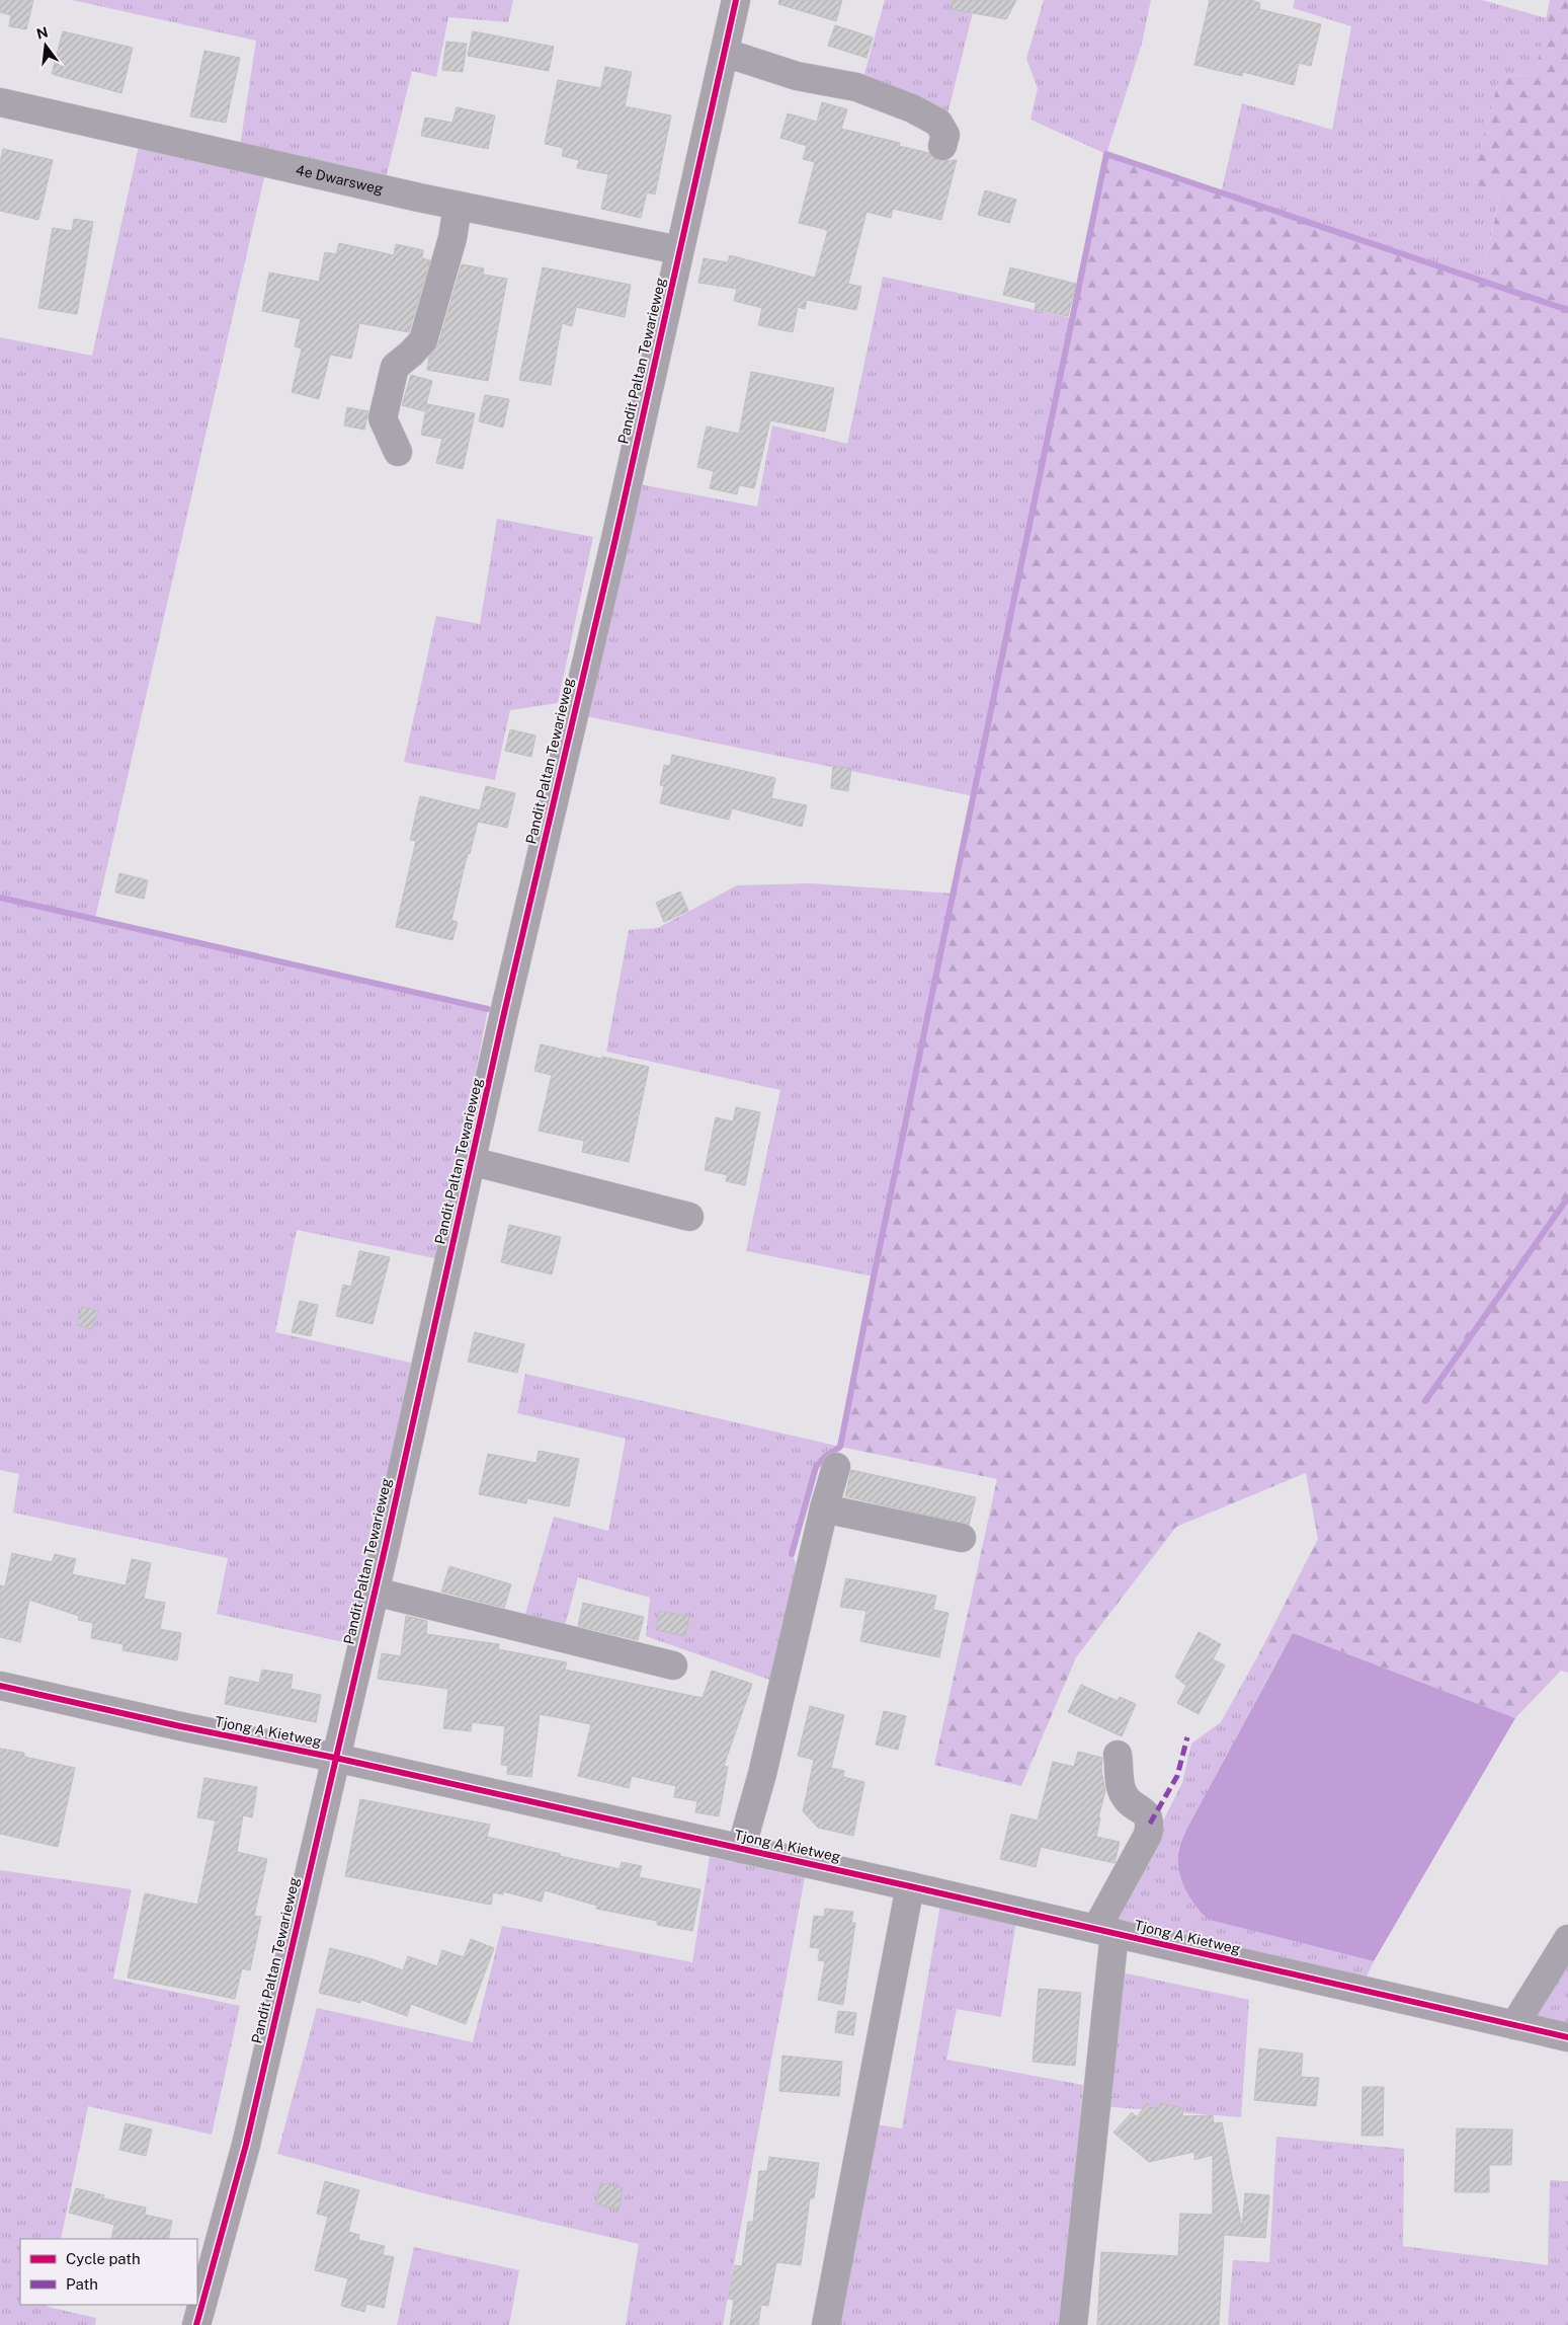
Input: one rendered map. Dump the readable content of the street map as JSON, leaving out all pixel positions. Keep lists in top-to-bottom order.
{
  "streets": {
    "street": ["4e Dwarsweg", "Pandit Paltan Tewarieweg", "Tjong A Kietweg"]
  },
  "crossings": [
    ["4e Dwarsweg", "Pandit Paltan Tewarieweg"],
    ["Pandit Paltan Tewarieweg", "Tjong A Kietweg"]
  ],
  "legend": ["Cycle path", "Path"],
  "north": "top"
}
